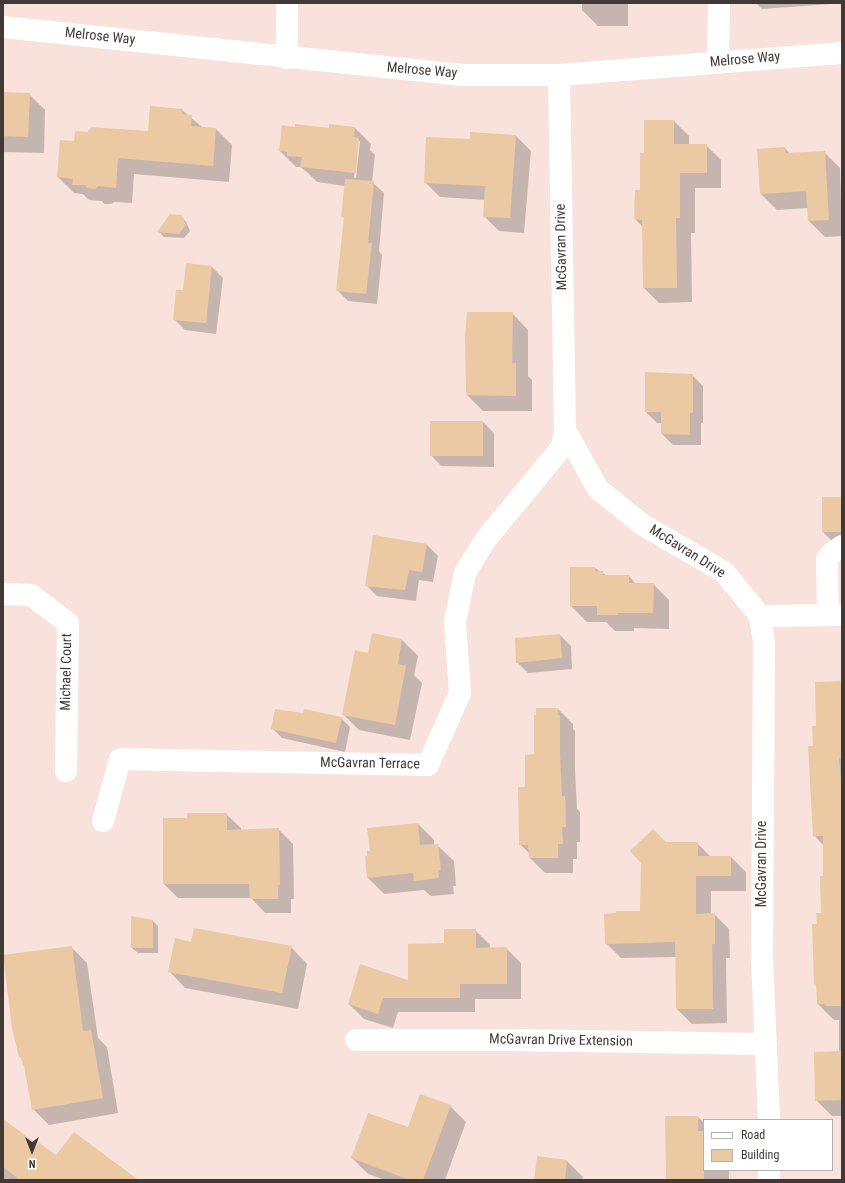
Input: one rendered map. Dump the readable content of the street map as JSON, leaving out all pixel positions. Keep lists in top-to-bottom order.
{
  "streets": {
    "street": [
      "Melrose Way",
      "McGavran Drive",
      "Michael Court",
      "McGavran Terrace",
      "McGavran Drive Extension"
    ]
  },
  "crossings": [
    ["Melrose Way", "McGavran Drive"],
    ["McGavran Drive", "McGavran Terrace"],
    ["McGavran Drive", "McGavran Drive Extension"]
  ],
  "legend": ["Road", "Building"],
  "north": "bottom"
}
